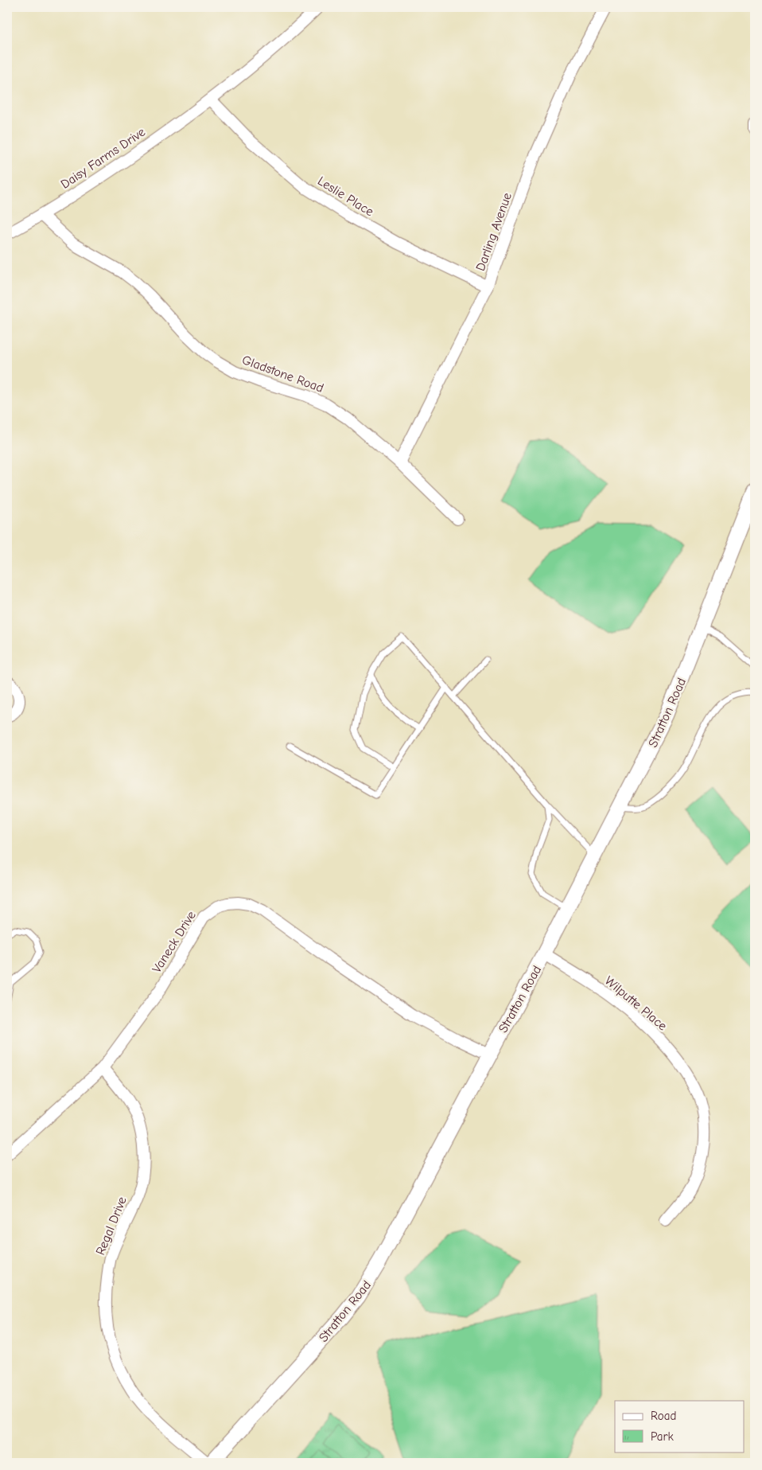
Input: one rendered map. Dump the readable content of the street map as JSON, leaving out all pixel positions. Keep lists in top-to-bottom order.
{
  "streets": {
    "street": [
      "Daisy Farms Drive",
      "Leslie Place",
      "Darling Avenue",
      "Gladstone Road",
      "Stratton Road",
      "Vaneck Drive",
      "Wilputte Place",
      "Regal Drive"
    ]
  },
  "crossings": [
    ["Daisy Farms Drive", "Leslie Place"],
    ["Daisy Farms Drive", "Gladstone Road"],
    ["Leslie Place", "Darling Avenue"],
    ["Darling Avenue", "Gladstone Road"],
    ["Stratton Road", "Vaneck Drive"],
    ["Stratton Road", "Wilputte Place"],
    ["Vaneck Drive", "Regal Drive"]
  ],
  "legend": ["Road", "Park"]
}
